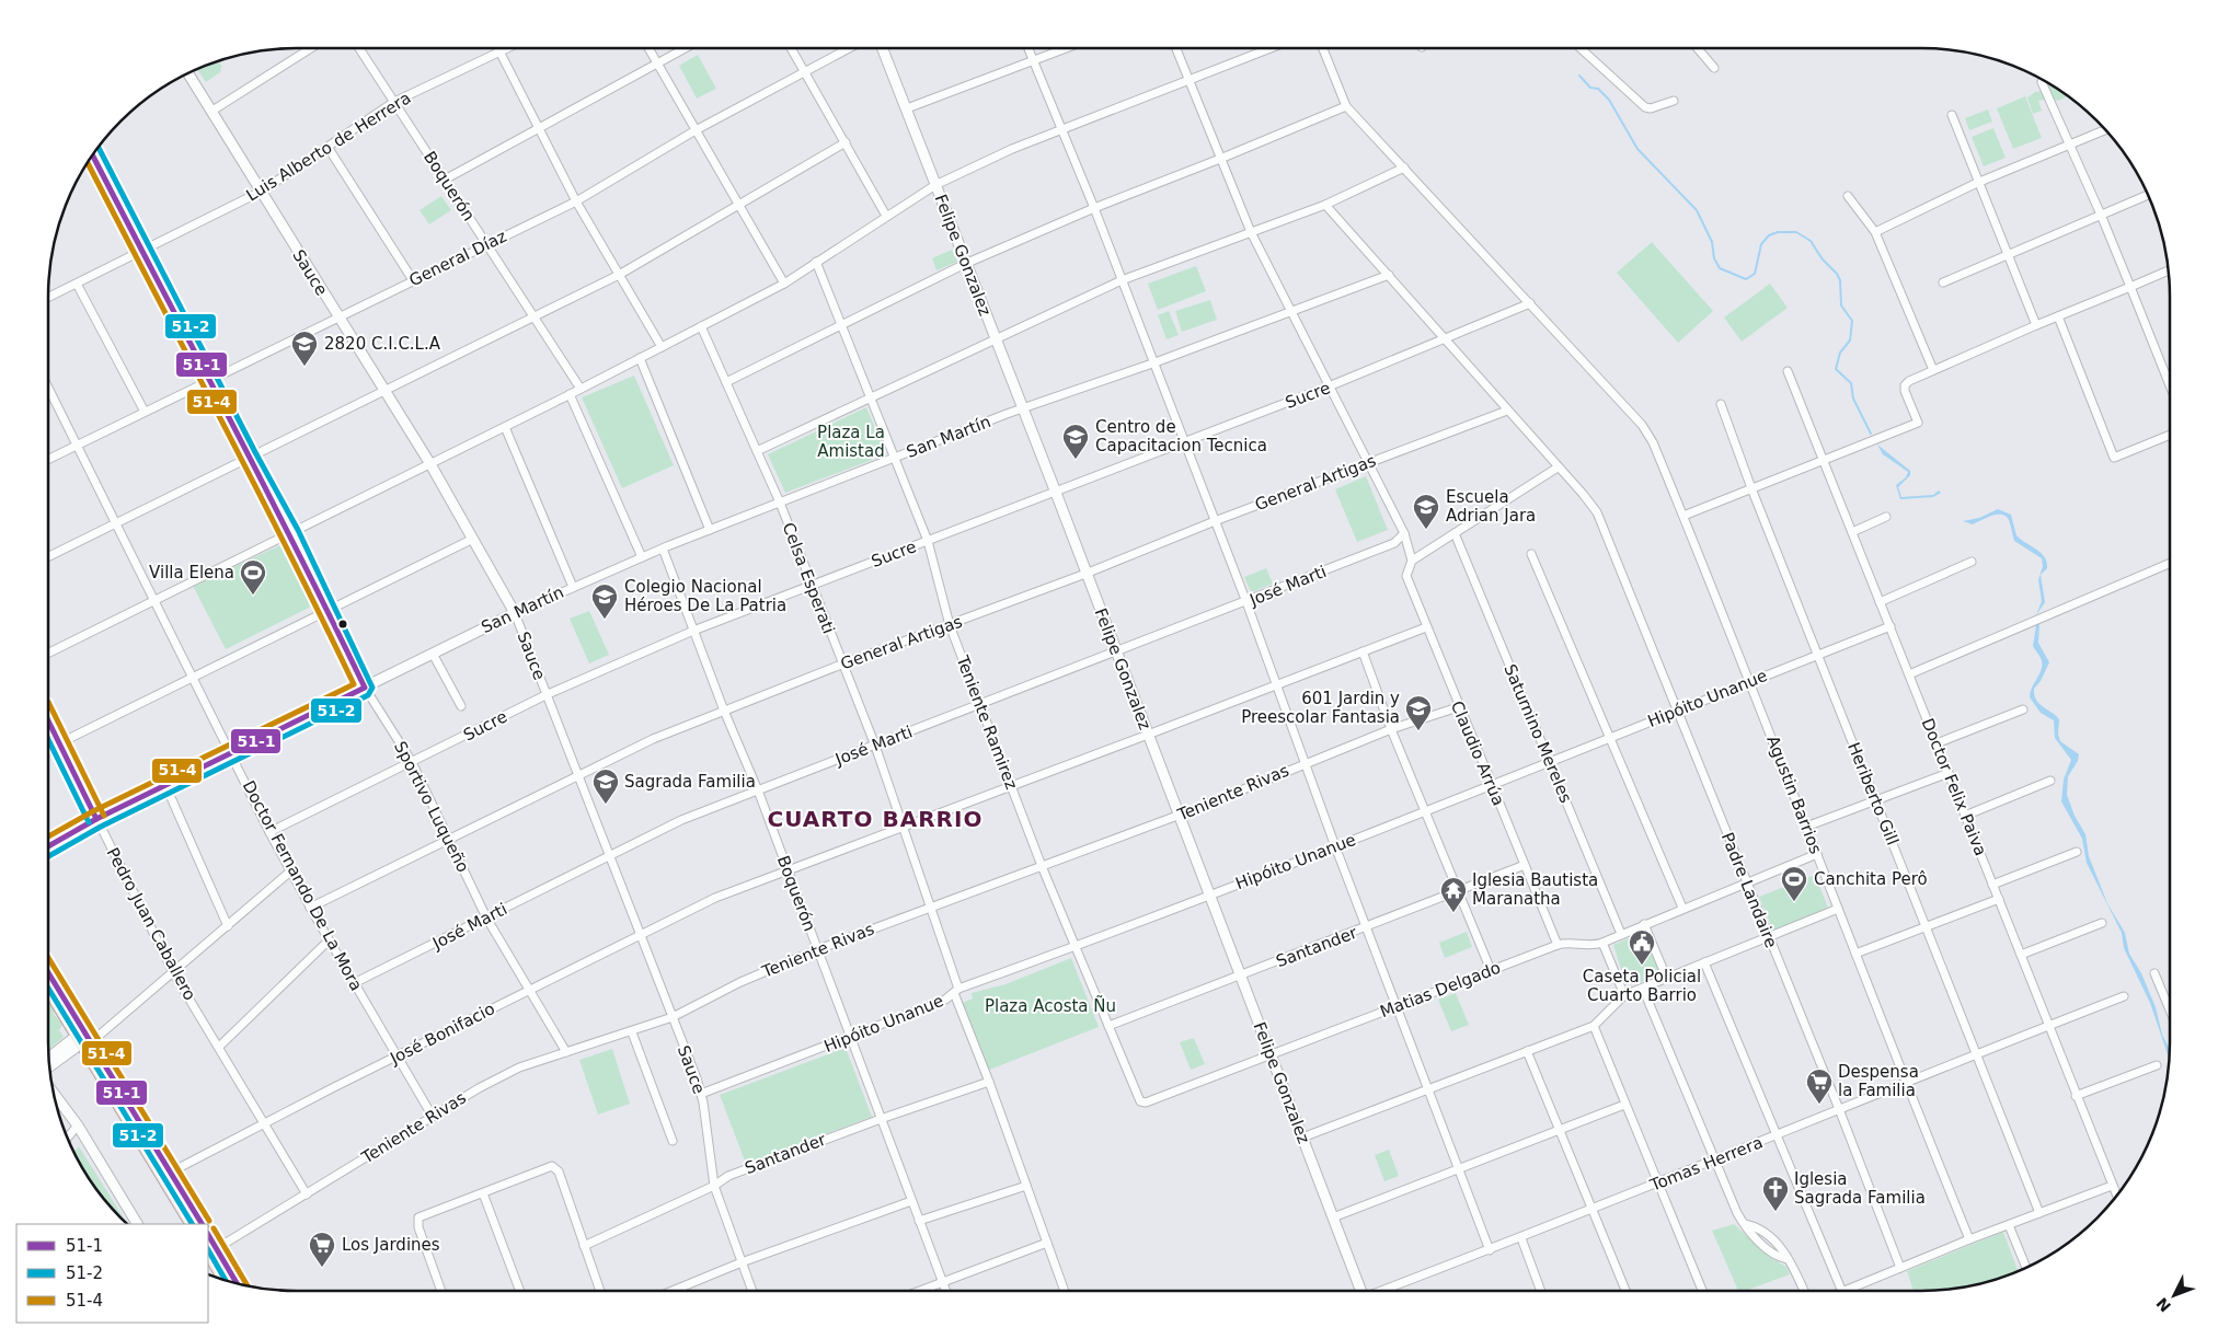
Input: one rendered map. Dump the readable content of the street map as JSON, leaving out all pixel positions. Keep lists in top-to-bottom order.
{
  "streets": {
    "street": [
      "Luis Alberto de Herrera",
      "Boquerón",
      "Felipe Gonzalez",
      "General Díaz",
      "Sauce",
      "Sucre",
      "San Martín",
      "General Artigas",
      "Celsa Esperati",
      "José Marti",
      "Hipóito Unanue",
      "Teniente Ramirez",
      "Saturnino Mereles",
      "Claudio Arrúa",
      "Doctor Felix Paiva",
      "Teniente Rivas",
      "Heriberto Gill",
      "Agustin Barrios",
      "Sportivo Luqueño",
      "Doctor Fernando De La Mora",
      "Padre Landaire",
      "Pedro Juan Caballero",
      "Santander",
      "Matias Delgado",
      "José Bonifacio",
      "Tomas Herrera"
    ]
  },
  "crossings": [
    ["Luis Alberto de Herrera", "Boquerón"],
    ["Luis Alberto de Herrera", "Sauce"],
    ["Luis Alberto de Herrera", "Sportivo Luqueño"],
    ["Boquerón", "General Díaz"],
    ["Boquerón", "Sucre"],
    ["Boquerón", "San Martín"],
    ["Boquerón", "General Artigas"],
    ["Boquerón", "José Marti"],
    ["Boquerón", "Hipóito Unanue"],
    ["Boquerón", "Teniente Rivas"],
    ["Boquerón", "Santander"],
    ["Boquerón", "José Bonifacio"],
    ["Felipe Gonzalez", "Sucre"],
    ["Felipe Gonzalez", "San Martín"],
    ["Felipe Gonzalez", "General Artigas"],
    ["Felipe Gonzalez", "José Marti"],
    ["Felipe Gonzalez", "Hipóito Unanue"],
    ["Felipe Gonzalez", "Teniente Rivas"],
    ["Felipe Gonzalez", "Santander"],
    ["Felipe Gonzalez", "Matias Delgado"],
    ["Felipe Gonzalez", "José Bonifacio"],
    ["General Díaz", "Sauce"],
    ["General Díaz", "Sportivo Luqueño"],
    ["General Díaz", "Doctor Fernando De La Mora"],
    ["Sauce", "Sucre"],
    ["Sauce", "San Martín"],
    ["Sauce", "General Artigas"],
    ["Sauce", "José Marti"],
    ["Sauce", "Hipóito Unanue"],
    ["Sauce", "Teniente Rivas"],
    ["Sauce", "Santander"],
    ["Sauce", "José Bonifacio"],
    ["Sucre", "Celsa Esperati"],
    ["Sucre", "Teniente Ramirez"],
    ["Sucre", "Agustin Barrios"],
    ["Sucre", "Sportivo Luqueño"],
    ["Sucre", "Doctor Fernando De La Mora"],
    ["Sucre", "Padre Landaire"],
    ["San Martín", "Celsa Esperati"],
    ["San Martín", "Teniente Ramirez"],
    ["San Martín", "Sportivo Luqueño"],
    ["San Martín", "Doctor Fernando De La Mora"],
    ["San Martín", "Padre Landaire"],
    ["San Martín", "Pedro Juan Caballero"],
    ["General Artigas", "Celsa Esperati"],
    ["General Artigas", "Teniente Ramirez"],
    ["General Artigas", "Sportivo Luqueño"],
    ["General Artigas", "Doctor Fernando De La Mora"],
    ["General Artigas", "Padre Landaire"],
    ["Celsa Esperati", "José Marti"],
    ["Celsa Esperati", "Hipóito Unanue"],
    ["Celsa Esperati", "Teniente Rivas"],
    ["Celsa Esperati", "Santander"],
    ["Celsa Esperati", "José Bonifacio"],
    ["José Marti", "Teniente Ramirez"],
    ["José Marti", "Sportivo Luqueño"],
    ["José Marti", "Doctor Fernando De La Mora"],
    ["Hipóito Unanue", "Teniente Ramirez"],
    ["Hipóito Unanue", "Saturnino Mereles"],
    ["Hipóito Unanue", "Claudio Arrúa"],
    ["Hipóito Unanue", "Doctor Felix Paiva"],
    ["Hipóito Unanue", "Heriberto Gill"],
    ["Hipóito Unanue", "Agustin Barrios"],
    ["Hipóito Unanue", "Padre Landaire"],
    ["Teniente Ramirez", "Teniente Rivas"],
    ["Teniente Ramirez", "Santander"],
    ["Teniente Ramirez", "Matias Delgado"],
    ["Teniente Ramirez", "José Bonifacio"],
    ["Saturnino Mereles", "Matias Delgado"],
    ["Claudio Arrúa", "Teniente Rivas"],
    ["Claudio Arrúa", "Santander"],
    ["Claudio Arrúa", "Matias Delgado"],
    ["Claudio Arrúa", "José Bonifacio"],
    ["Doctor Felix Paiva", "Tomas Herrera"],
    ["Teniente Rivas", "Sportivo Luqueño"],
    ["Teniente Rivas", "Doctor Fernando De La Mora"],
    ["Teniente Rivas", "Pedro Juan Caballero"],
    ["Heriberto Gill", "Tomas Herrera"],
    ["Agustin Barrios", "Matias Delgado"],
    ["Agustin Barrios", "Tomas Herrera"],
    ["Sportivo Luqueño", "José Bonifacio"],
    ["Doctor Fernando De La Mora", "José Bonifacio"],
    ["Padre Landaire", "Matias Delgado"],
    ["Padre Landaire", "Tomas Herrera"],
    ["Pedro Juan Caballero", "José Bonifacio"],
    ["Santander", "Matias Delgado"]
  ],
  "districts": ["CUARTO BARRIO"],
  "parks": ["Plaza La Amistad", "Plaza Acosta Ñu"],
  "places": {
    "school or university": [
      "2820 C.I.C.L.A",
      "Centro de Capacitacion Tecnica",
      "Escuela Adrian Jara",
      "Colegio Nacional Héroes De La Patria",
      "601 Jardin y Preescolar Fantasia",
      "Sagrada Familia"
    ],
    "sports": ["Villa Elena", "Canchita Perô"],
    "temple": ["Iglesia Bautista Maranatha"],
    "public building": ["Caseta Policial Cuarto Barrio"],
    "supermarket": ["Despensa la Familia", "Los Jardines"],
    "church": ["Iglesia Sagrada Familia"]
  },
  "lines": ["transit line 51-2", "transit line 51-1", "transit line 51-4"],
  "legend": ["51-1", "51-2", "51-4"],
  "north": "bottom left"
}
